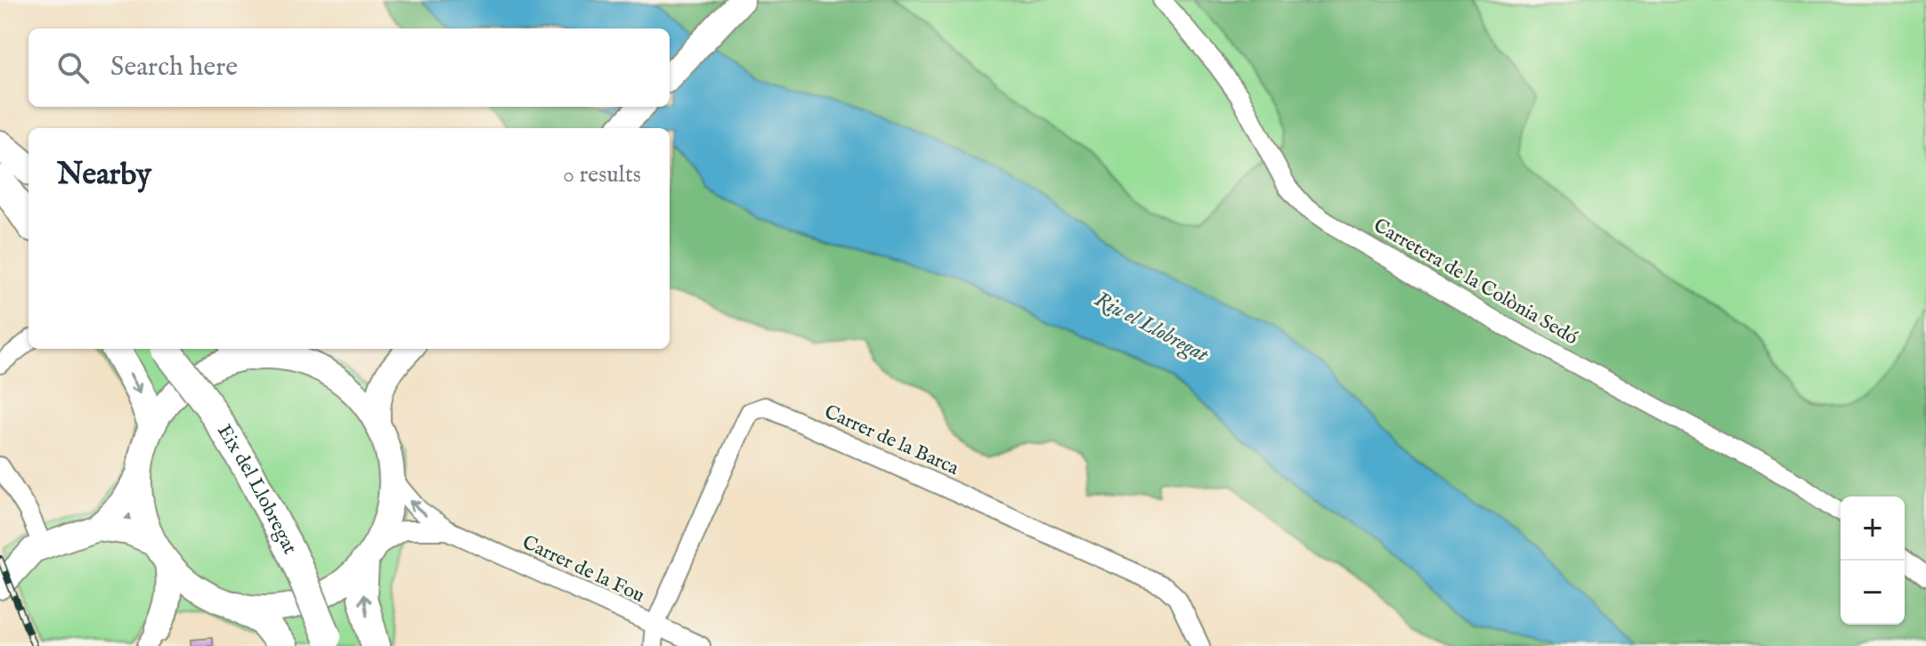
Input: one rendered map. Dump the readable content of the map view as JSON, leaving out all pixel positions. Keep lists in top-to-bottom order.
{
  "streets": {
    "highway": ["Eix del Llobregat"],
    "street": ["Carretera de la Colònia Sedó", "Carrer de la Barca", "Carrer de la Fou"]
  },
  "crossings": [
    ["Carrer de la Barca", "Carrer de la Fou"]
  ],
  "water": ["Riu el Llobregat"],
  "page": {
    "search": "Search here",
    "heading": ["Nearby", "0 results"],
    "map_buttons": ["+", "−"]
  }
}
